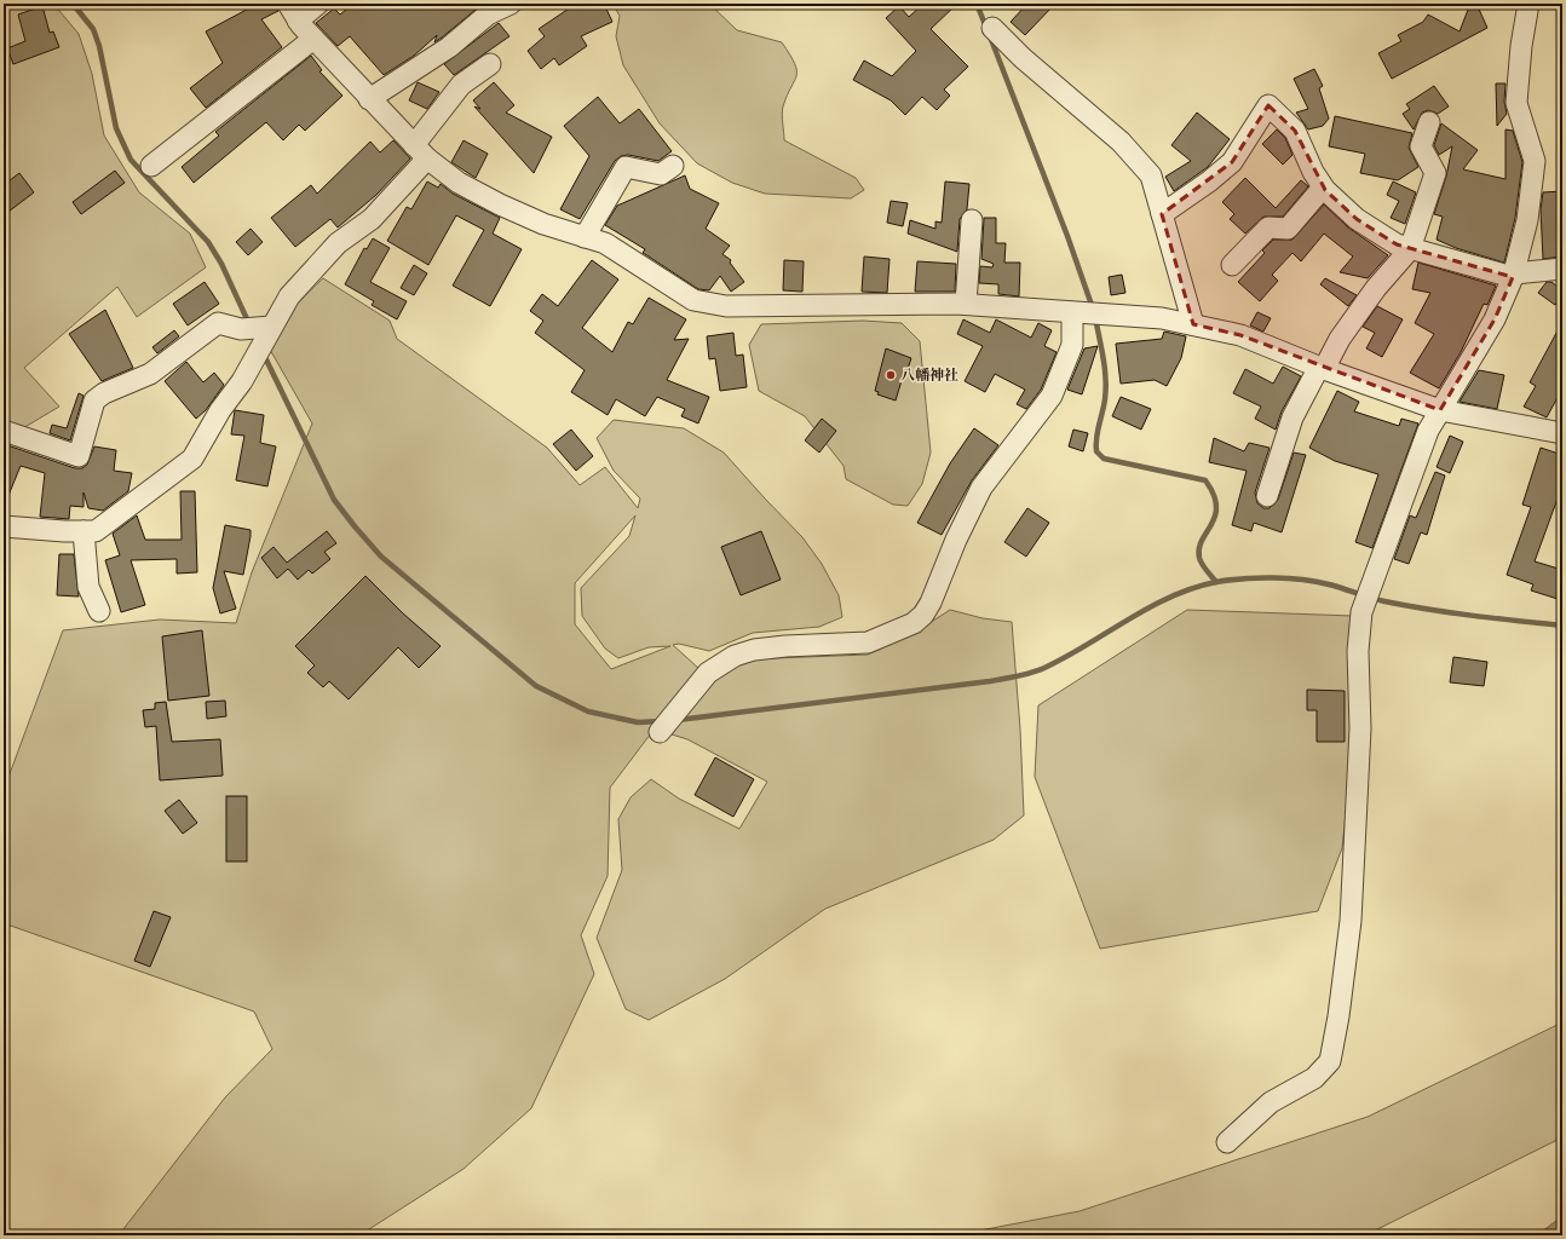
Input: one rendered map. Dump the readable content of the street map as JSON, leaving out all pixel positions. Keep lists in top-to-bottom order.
{
  "places": ["八幡神社"]
}
